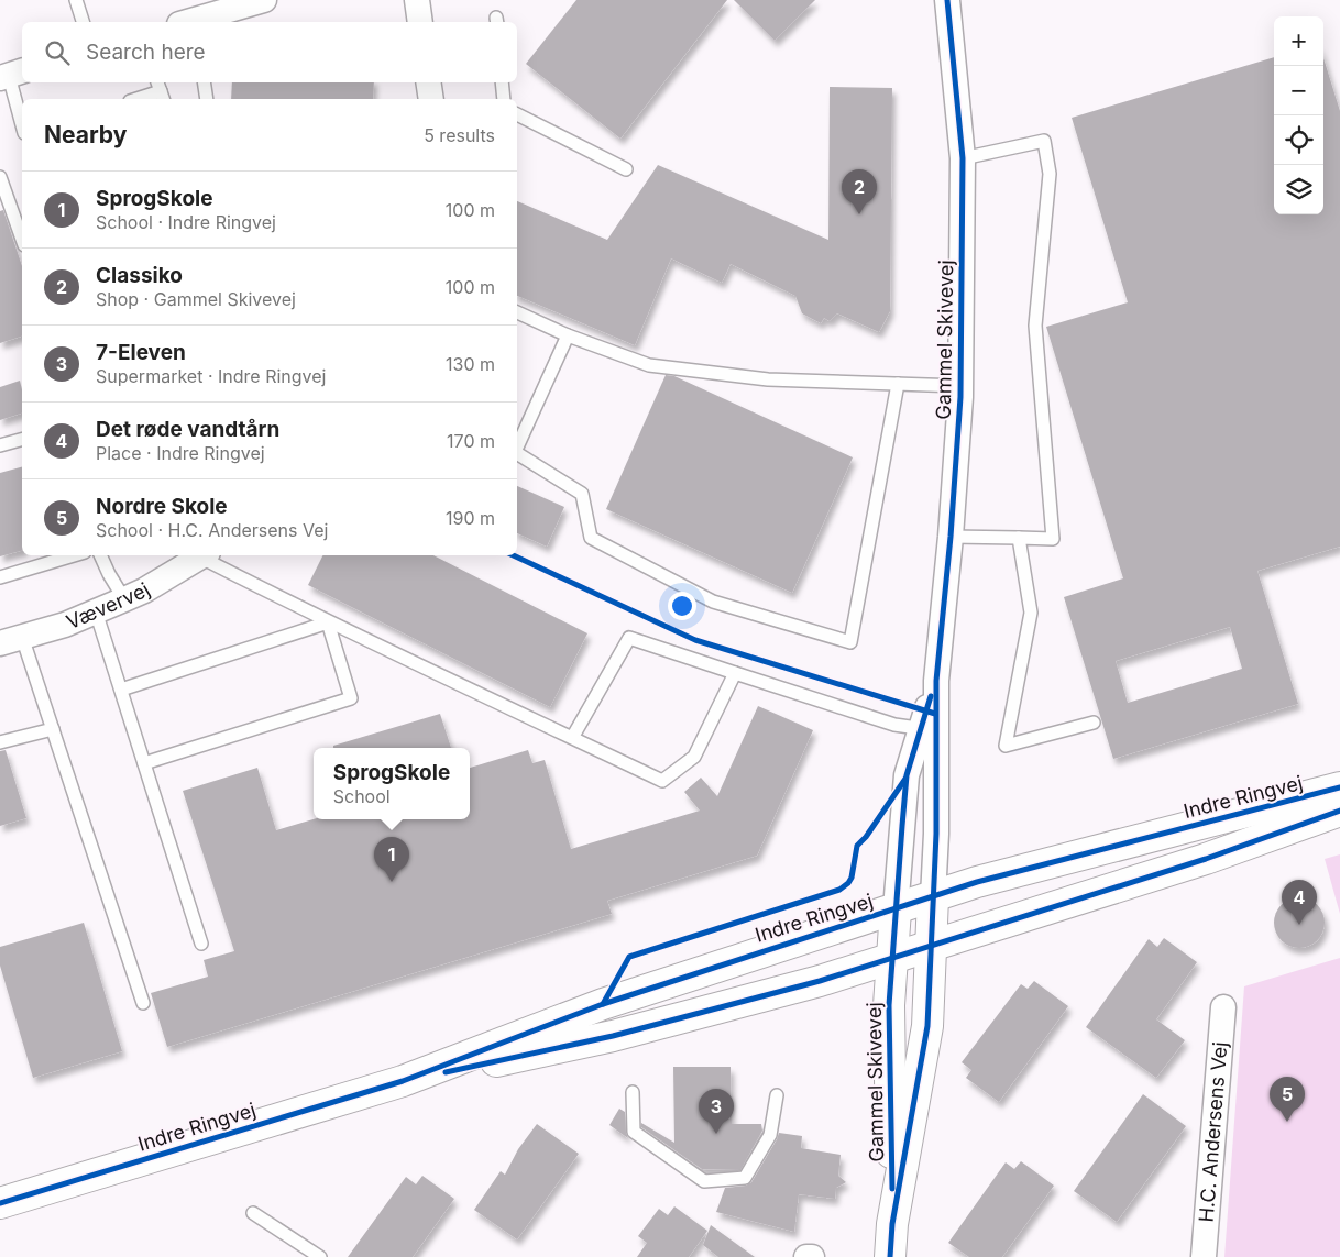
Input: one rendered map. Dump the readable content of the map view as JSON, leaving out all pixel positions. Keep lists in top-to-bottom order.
{
  "streets": {
    "main road": ["Gammel Skivevej", "Indre Ringvej"],
    "street": ["Vævervej", "H.C. Andersens Vej"]
  },
  "crossings": [
    ["Gammel Skivevej", "Indre Ringvej"]
  ],
  "page": {
    "map_buttons": ["+", "−"],
    "search": "Search here",
    "heading": ["Nearby", "5 results"],
    "pins": [
      "2",
      "1",
      "4",
      "5",
      "3"
    ],
    "list": [
      {
        "mark": "1",
        "name": "SprogSkole",
        "note": "School · Indre Ringvej",
        "value": "100 m"
      },
      {
        "mark": "2",
        "name": "Classiko",
        "note": "Shop · Gammel Skivevej",
        "value": "100 m"
      },
      {
        "mark": "3",
        "name": "7-Eleven",
        "note": "Supermarket · Indre Ringvej",
        "value": "130 m"
      },
      {
        "mark": "4",
        "name": "Det røde vandtårn",
        "note": "Place · Indre Ringvej",
        "value": "170 m"
      },
      {
        "mark": "5",
        "name": "Nordre Skole",
        "note": "School · H.C. Andersens Vej",
        "value": "190 m"
      }
    ],
    "popup": ["SprogSkole", "School"]
  }
}
